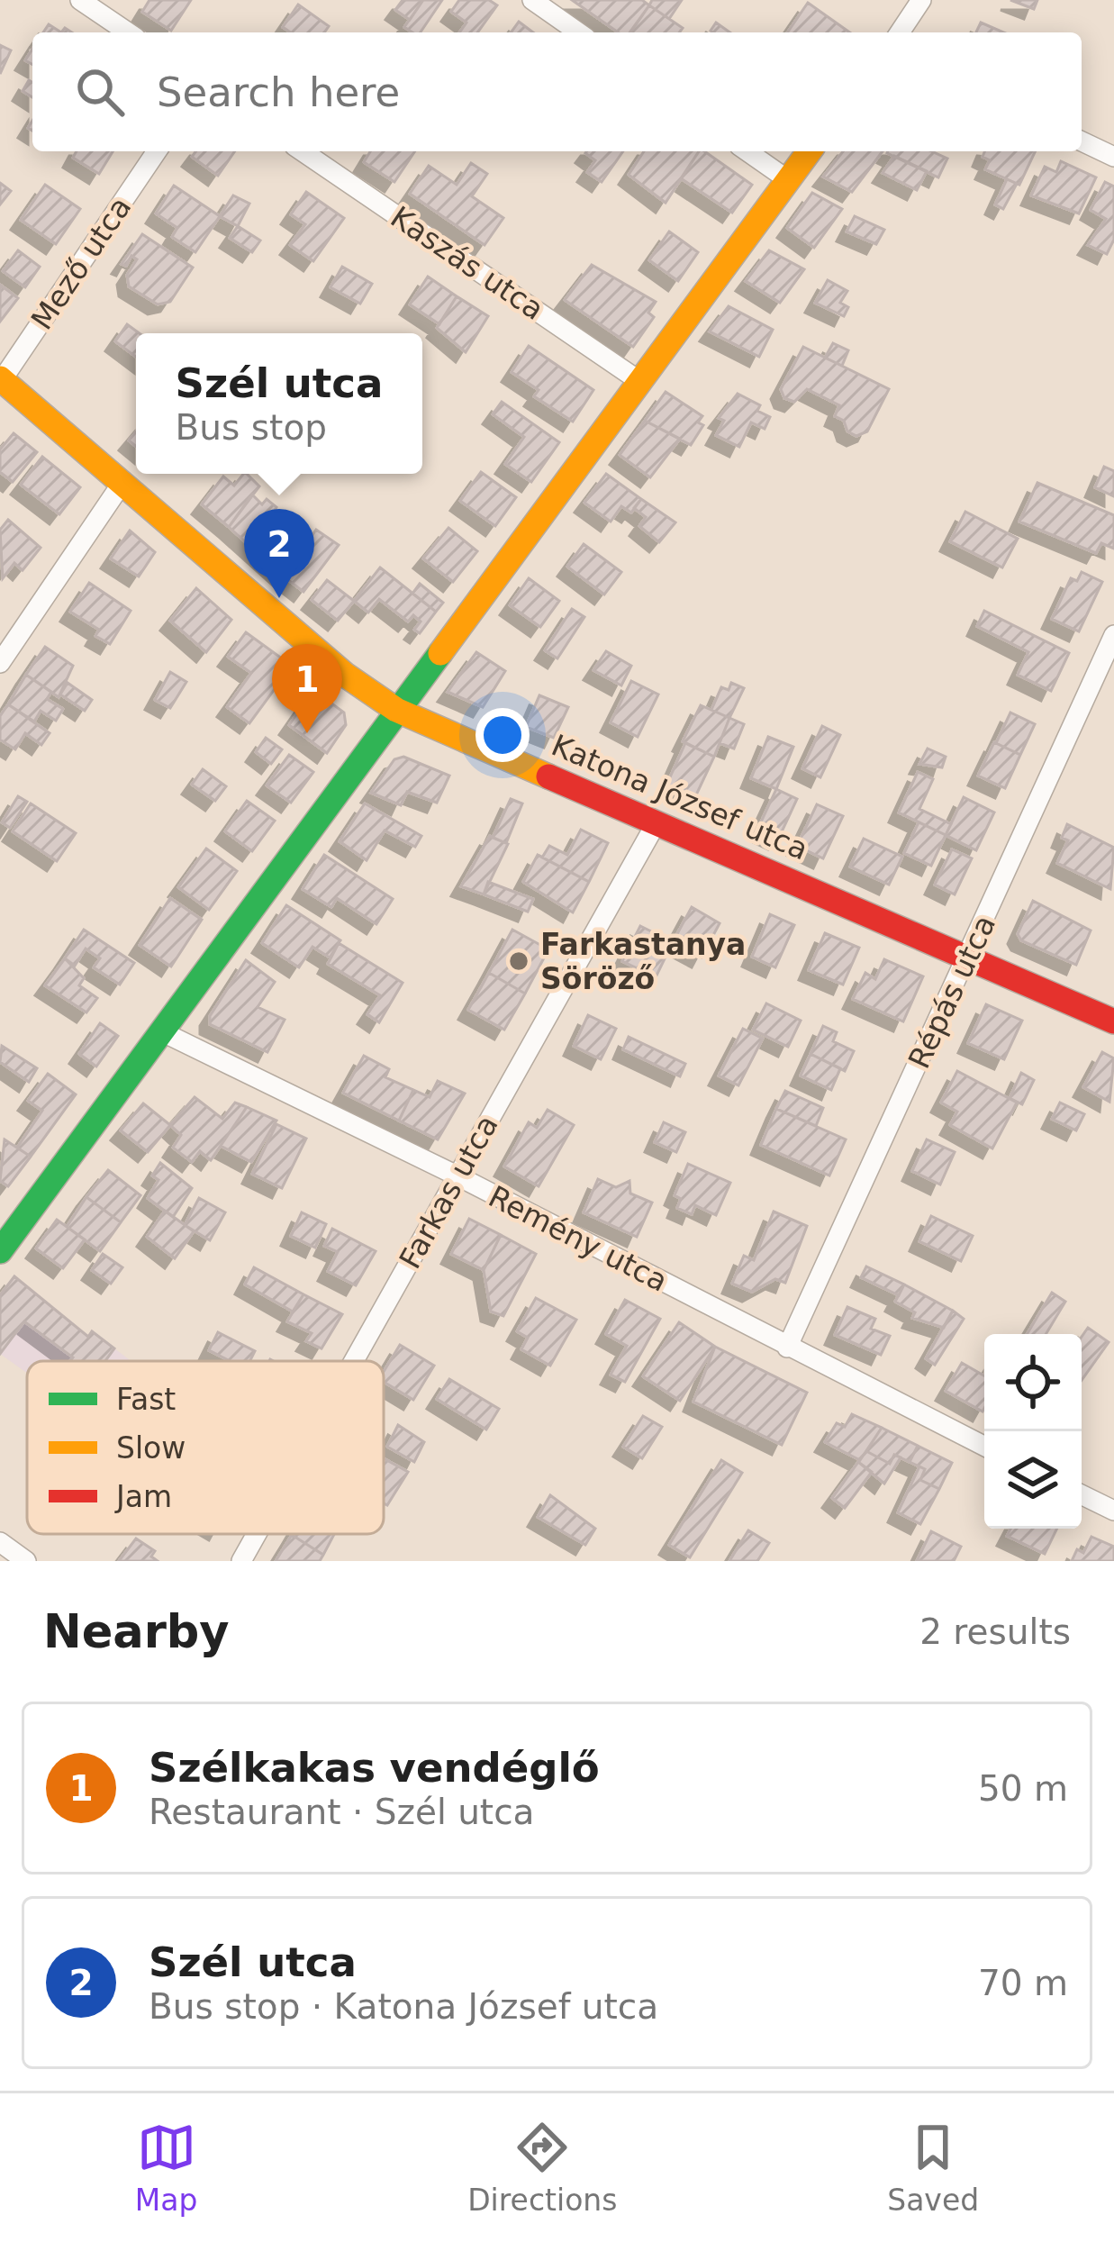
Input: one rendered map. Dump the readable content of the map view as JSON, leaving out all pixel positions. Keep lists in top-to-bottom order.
{
  "streets": {
    "street": [
      "Mező utca",
      "Kaszás utca",
      "Katona József utca",
      "Répás utca",
      "Farkas utca",
      "Remény utca"
    ]
  },
  "crossings": [
    ["Mező utca", "Katona József utca"],
    ["Katona József utca", "Répás utca"],
    ["Katona József utca", "Farkas utca"],
    ["Répás utca", "Remény utca"],
    ["Farkas utca", "Remény utca"]
  ],
  "places": ["Farkastanya Söröző"],
  "legend": ["Fast", "Slow", "Jam"],
  "page": {
    "search": "Search here",
    "popup": ["Szél utca", "Bus stop"],
    "pins": ["2", "1"],
    "heading": ["Nearby", "2 results"],
    "list": [
      {
        "mark": "1",
        "name": "Szélkakas vendéglő",
        "note": "Restaurant · Szél utca",
        "value": "50 m"
      },
      {
        "mark": "2",
        "name": "Szél utca",
        "note": "Bus stop · Katona József utca",
        "value": "70 m"
      }
    ],
    "nav": ["Map", "Directions", "Saved"]
  }
}
